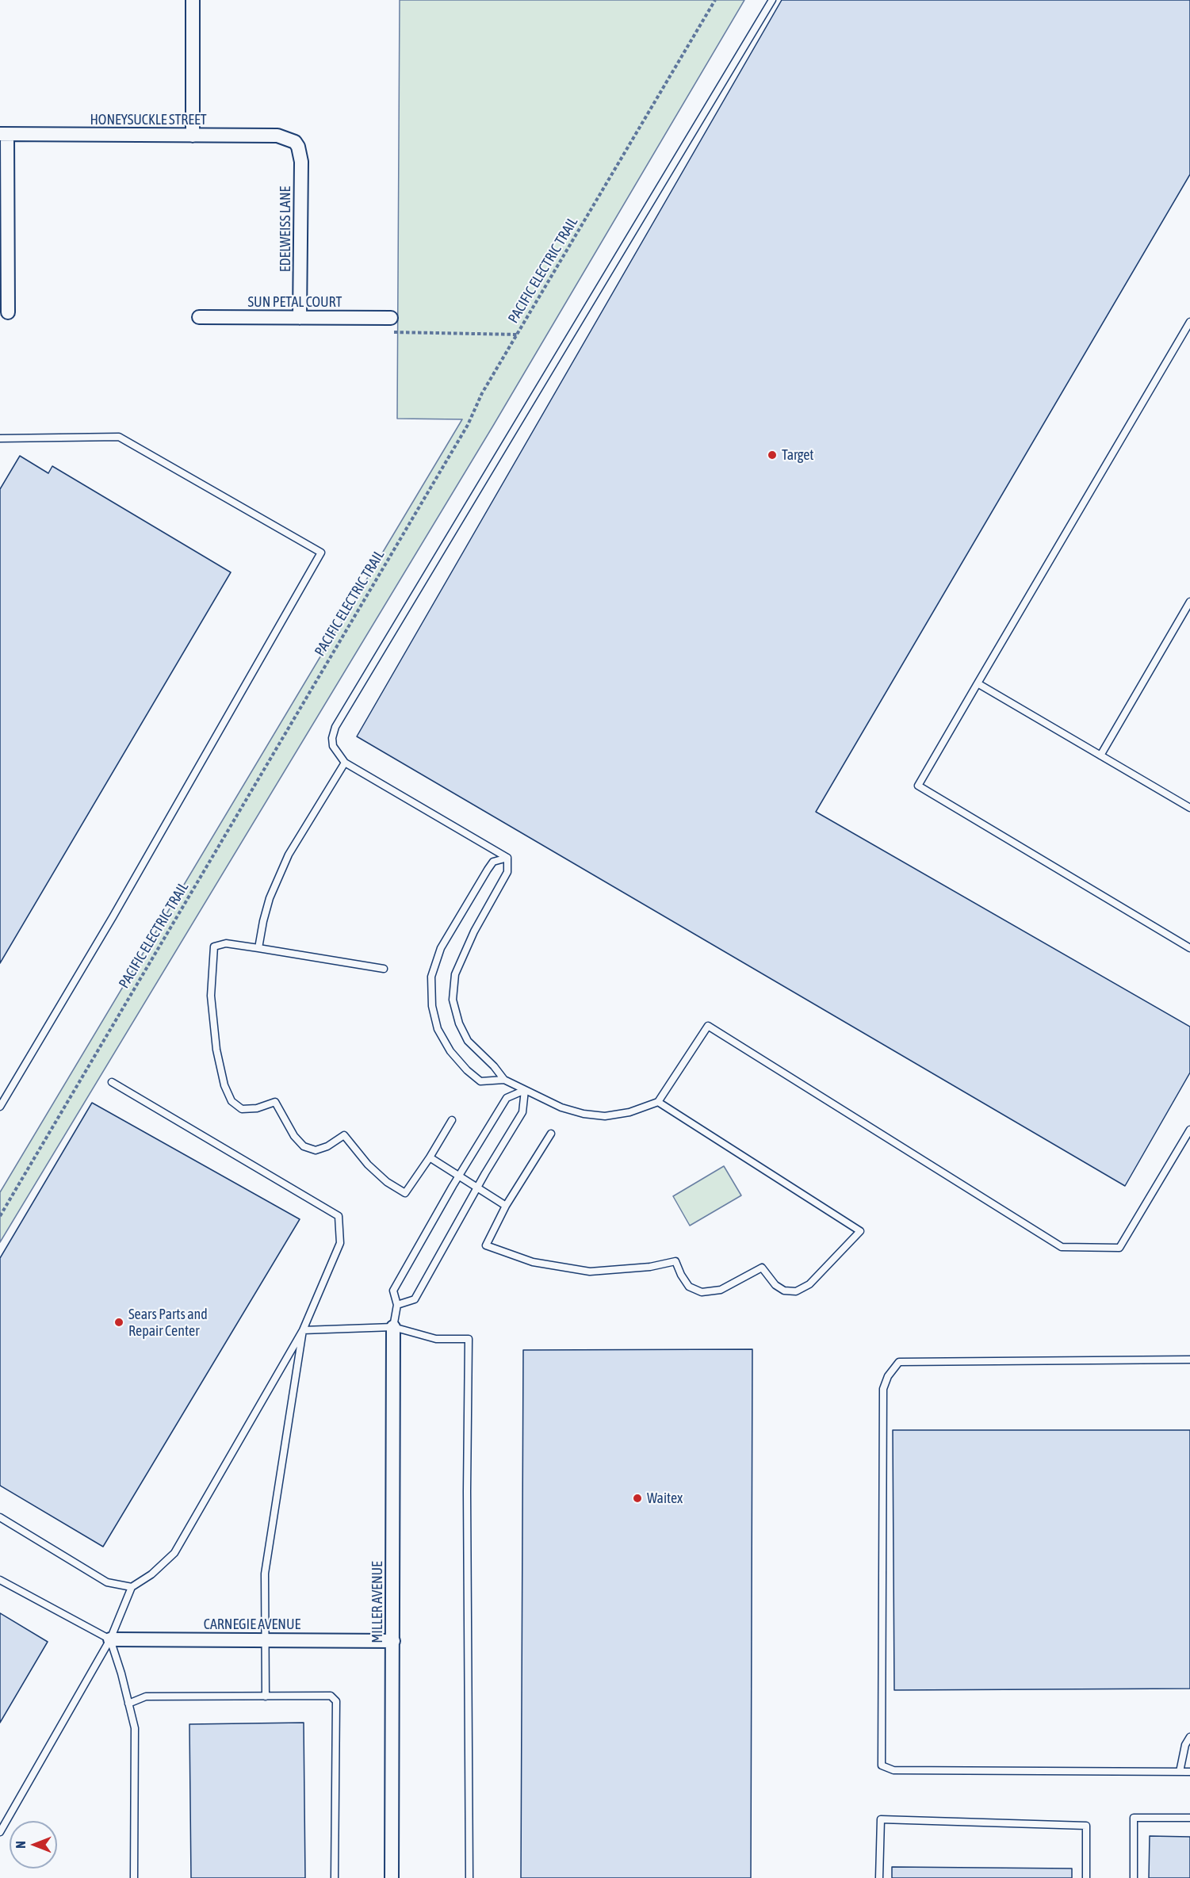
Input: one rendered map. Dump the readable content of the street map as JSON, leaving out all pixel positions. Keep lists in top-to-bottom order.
{
  "streets": {
    "street": [
      "HONEYSUCKLE STREET",
      "EDELWEISS LANE",
      "SUN PETAL COURT",
      "MILLER AVENUE",
      "CARNEGIE AVENUE"
    ],
    "path": ["PACIFIC ELECTRIC TRAIL"]
  },
  "crossings": [
    ["HONEYSUCKLE STREET", "EDELWEISS LANE"],
    ["EDELWEISS LANE", "SUN PETAL COURT"],
    ["MILLER AVENUE", "CARNEGIE AVENUE"]
  ],
  "places": ["Target", "Sears Parts and Repair Center", "Waitex"],
  "north": "left"
}
